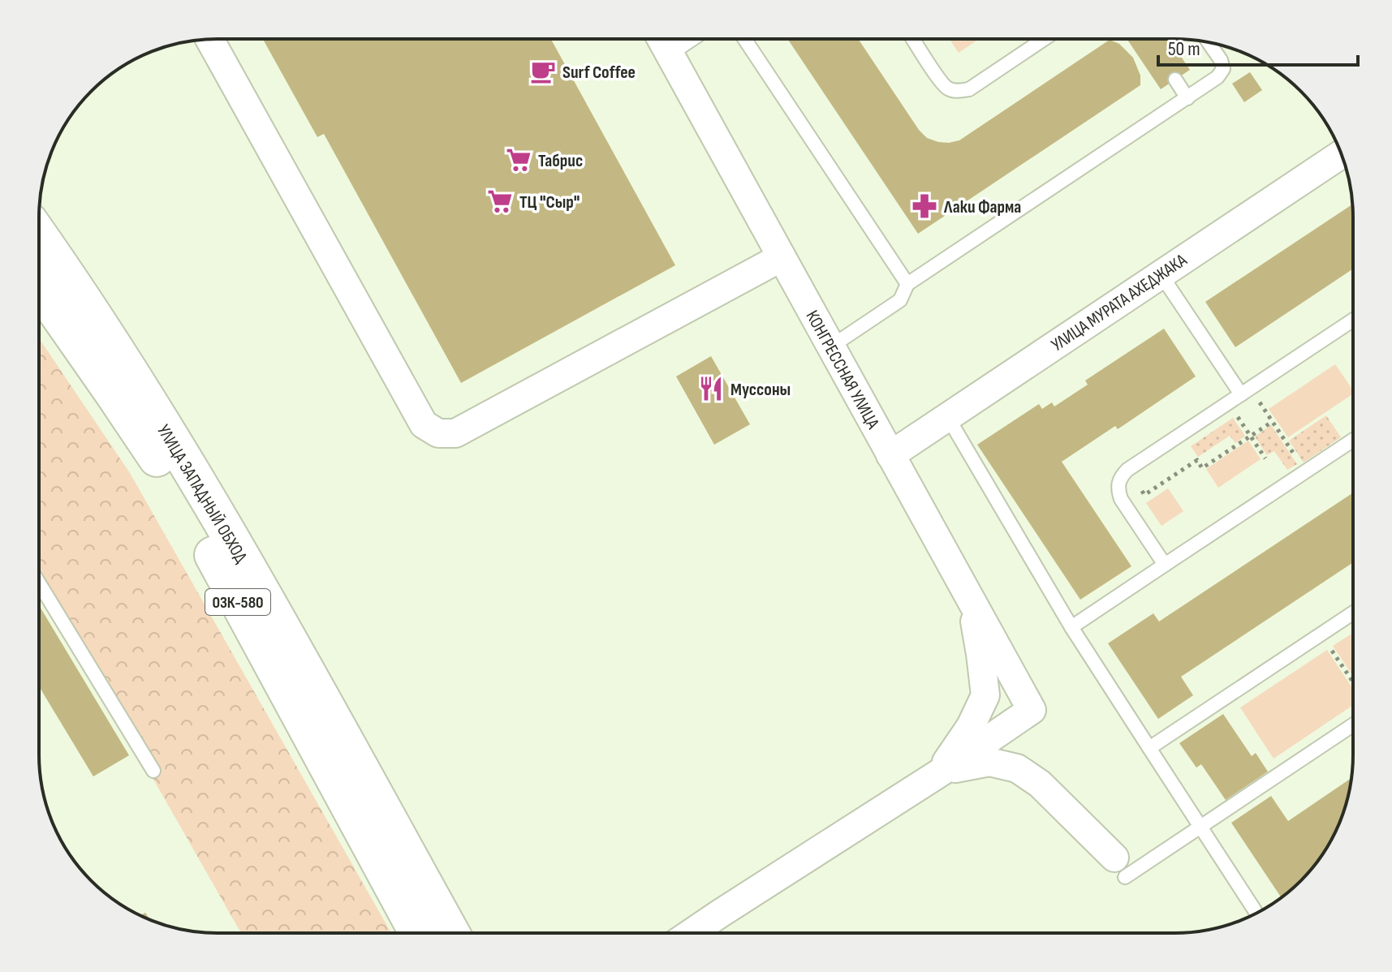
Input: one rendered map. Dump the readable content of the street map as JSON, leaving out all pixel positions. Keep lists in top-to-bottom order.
{
  "streets": {
    "highway": ["УЛИЦА ЗАПАДНЫЙ ОБХОД", "03К-580"],
    "street": ["УЛИЦА МУРАТА АХЕДЖАКА", "КОНГРЕССНАЯ УЛИЦА"]
  },
  "crossings": [
    ["УЛИЦА МУРАТА АХЕДЖАКА", "КОНГРЕССНАЯ УЛИЦА"]
  ],
  "places": {
    "cafe": ["Surf Coffee"],
    "supermarket": ["Табрис", "ТЦ \"Сыр\""],
    "pharmacy": ["Лаки Фарма"],
    "restaurant": ["Муссоны"]
  },
  "scale_bar": "50 m"
}
